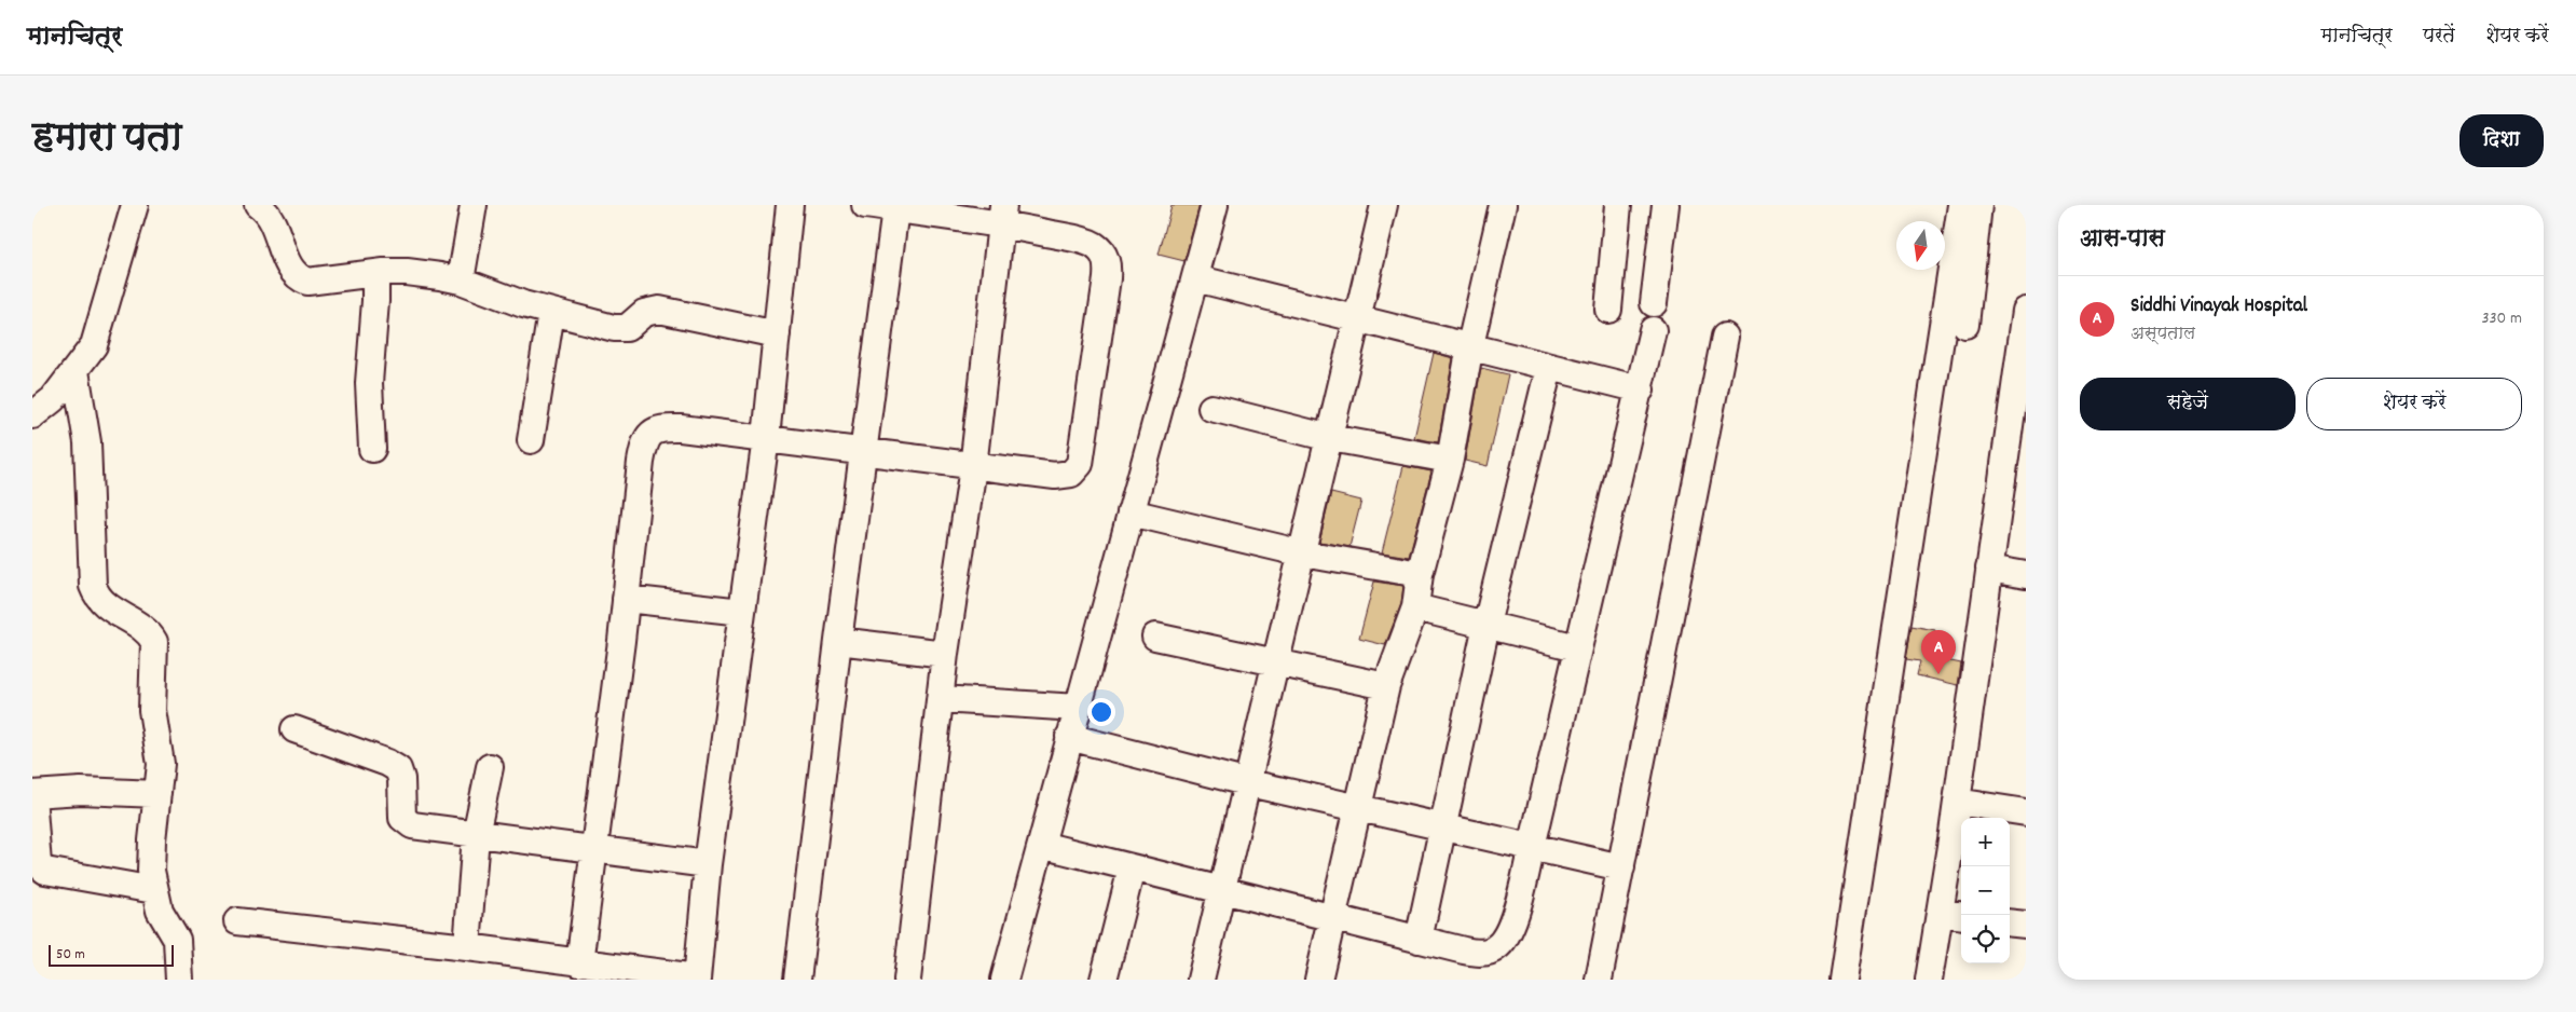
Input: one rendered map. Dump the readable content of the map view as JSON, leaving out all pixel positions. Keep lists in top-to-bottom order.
{
  "scale_bar": "50 m",
  "north": "bottom",
  "page": {
    "header": "मानचित्र",
    "nav": ["मानचित्र", "परतें", "शेयर करें"],
    "title": "हमारा पता",
    "buttons": [
      "दिशा",
      ["सहेजें", "शेयर करें"]
    ],
    "heading": "आस-पास",
    "list": [
      {
        "mark": "A",
        "name": "Siddhi Vinayak Hospital",
        "note": "अस्पताल",
        "value": "330 m"
      }
    ],
    "pins": "A",
    "map_buttons": ["+", "−"],
    "scale": "50 m"
  }
}
